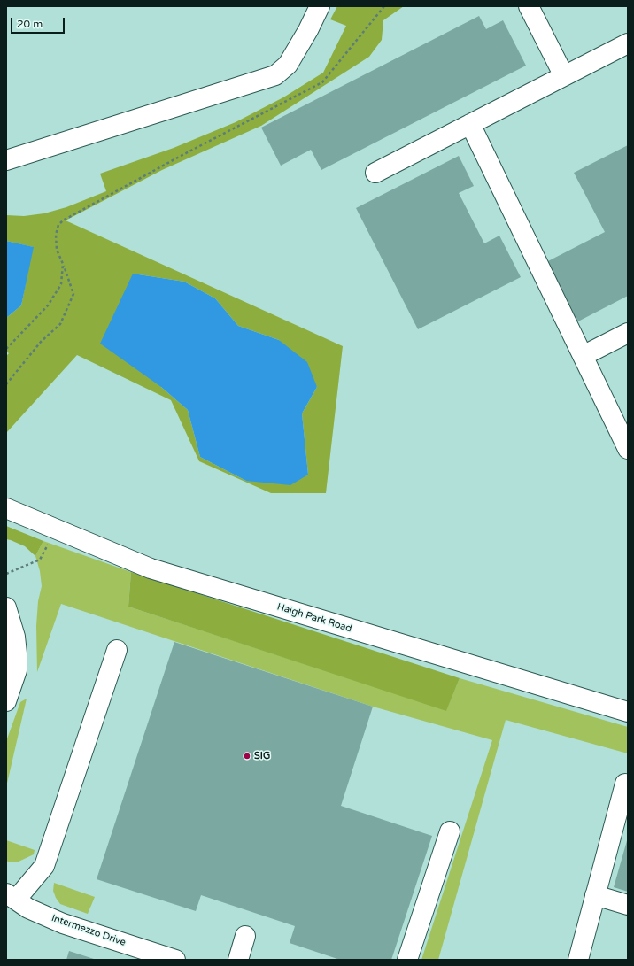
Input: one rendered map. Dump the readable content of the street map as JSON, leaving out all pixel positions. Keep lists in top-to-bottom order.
{
  "streets": {
    "street": ["Haigh Park Road", "Intermezzo Drive"]
  },
  "places": ["SIG"],
  "scale_bar": "20 m"
}
